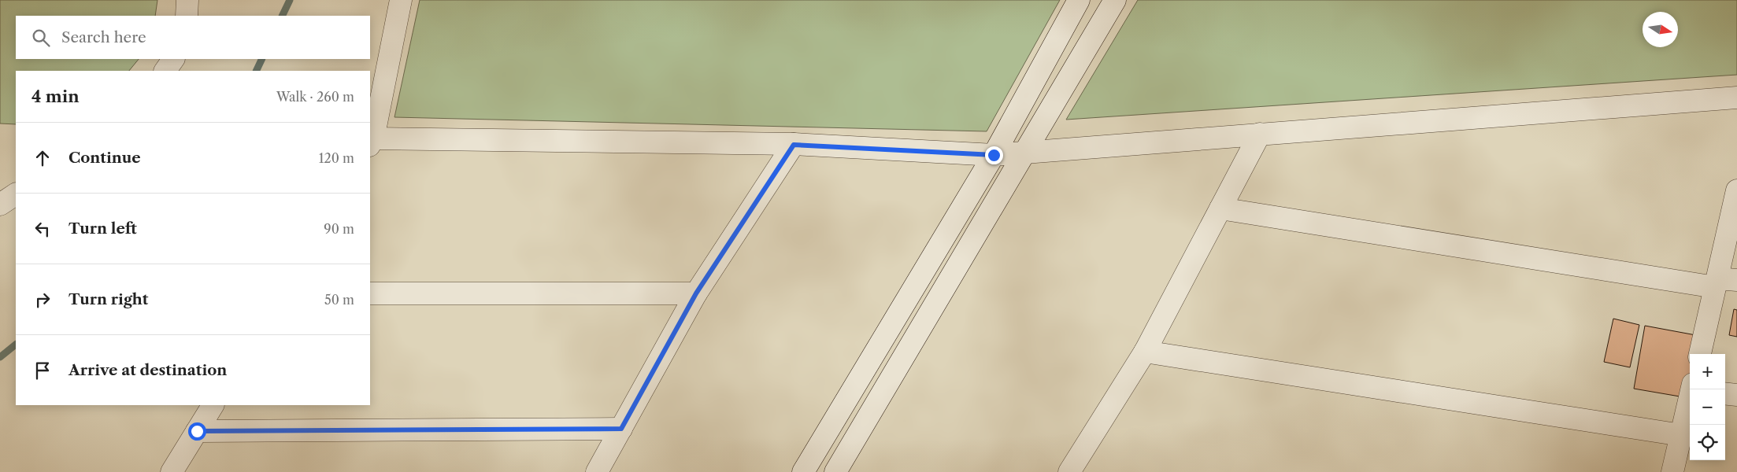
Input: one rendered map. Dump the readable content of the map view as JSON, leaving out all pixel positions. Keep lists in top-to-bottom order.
{
  "north": "right",
  "page": {
    "search": "Search here",
    "heading": ["4 min", "Walk · 260 m"],
    "list": [
      ["Continue", "120 m"],
      ["Turn left", "90 m"],
      ["Turn right", "50 m"],
      "Arrive at destination"
    ],
    "map_buttons": ["+", "−"]
  }
}
